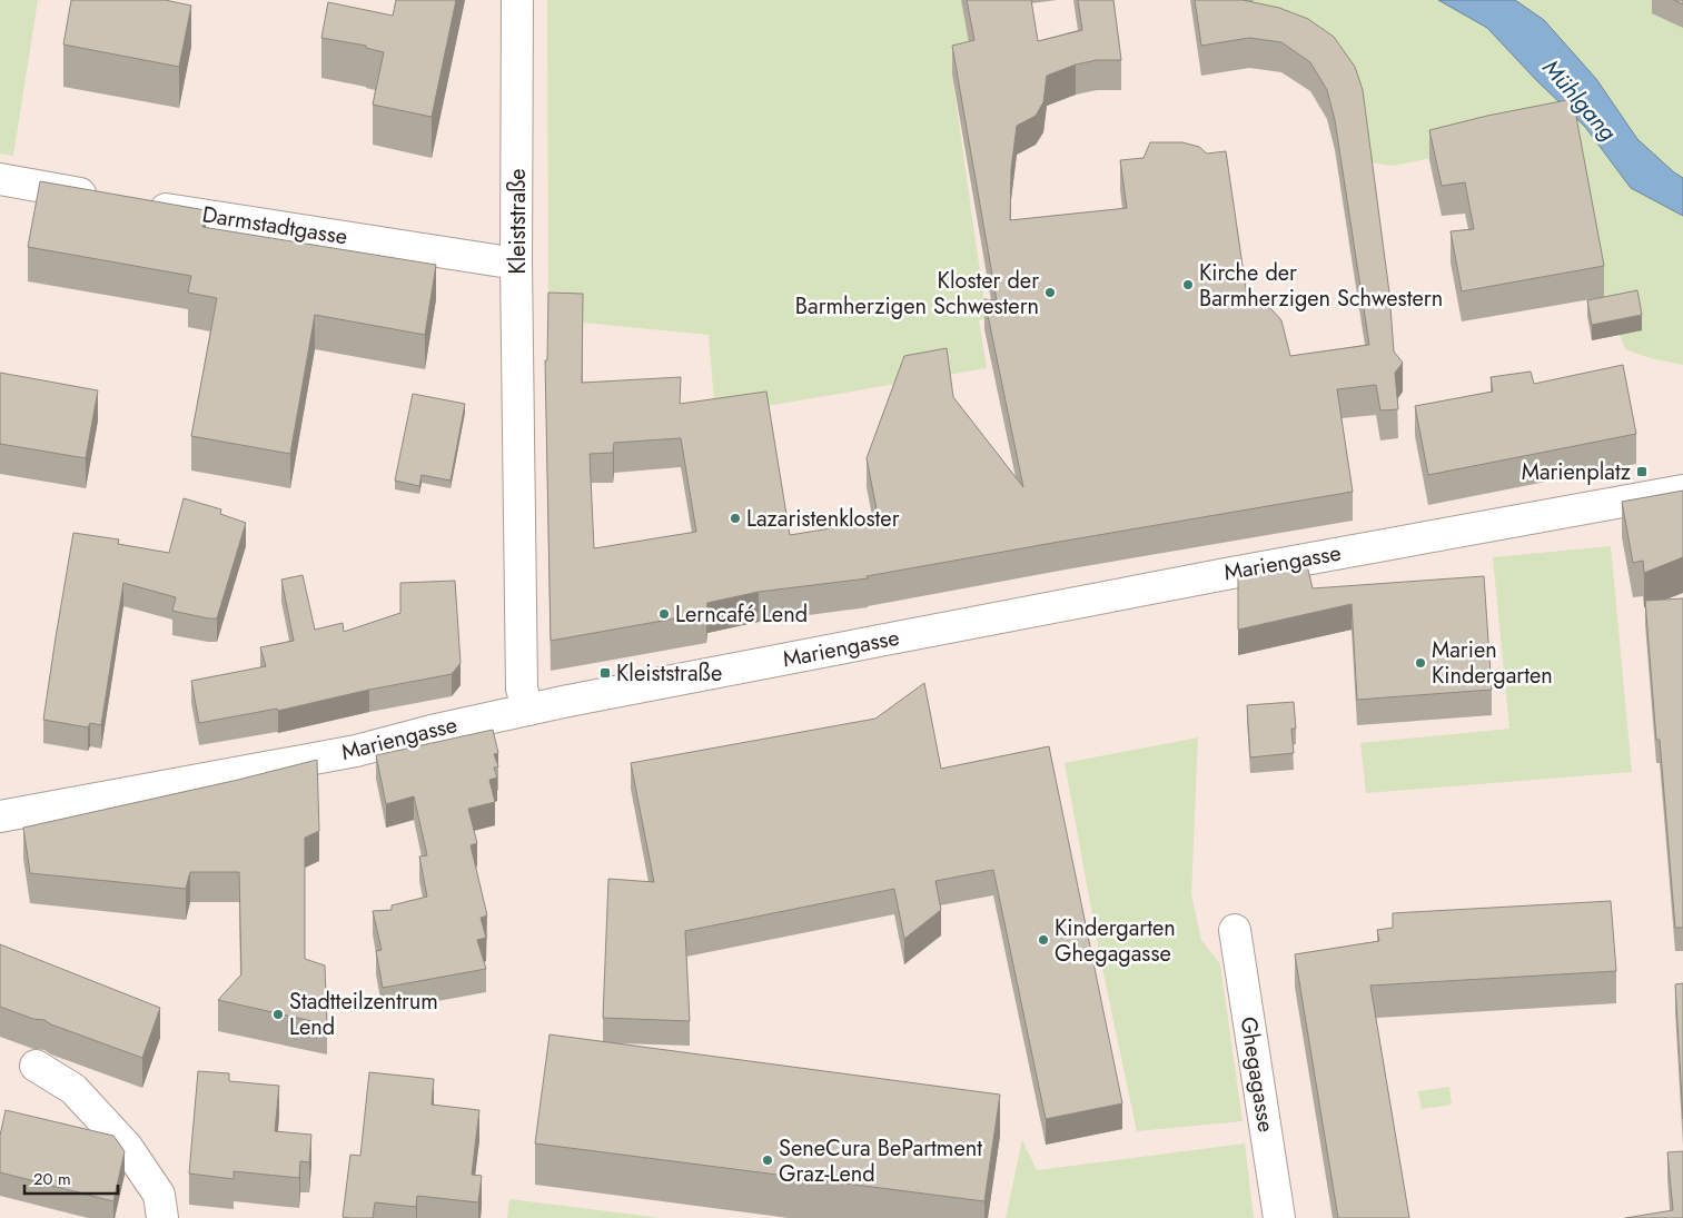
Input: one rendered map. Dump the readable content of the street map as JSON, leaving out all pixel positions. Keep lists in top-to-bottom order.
{
  "streets": {
    "street": [
      "Kleiststraße",
      "Darmstadtgasse",
      "Mariengasse",
      "Ghegagasse"
    ]
  },
  "crossings": [
    ["Kleiststraße", "Darmstadtgasse"],
    ["Kleiststraße", "Mariengasse"]
  ],
  "water": ["Mühlgang"],
  "places": {
    "other": [
      "Kirche der Barmherzigen Schwestern",
      "Kloster der Barmherzigen Schwestern",
      "Lazaristenkloster",
      "Lerncafé Lend",
      "Marien Kindergarten",
      "Kindergarten Ghegagasse",
      "Stadtteilzentrum Lend",
      "SeneCura BePartment Graz-Lend"
    ],
    "transit": ["Marienplatz", "Kleiststraße"]
  },
  "scale_bar": "20 m"
}
